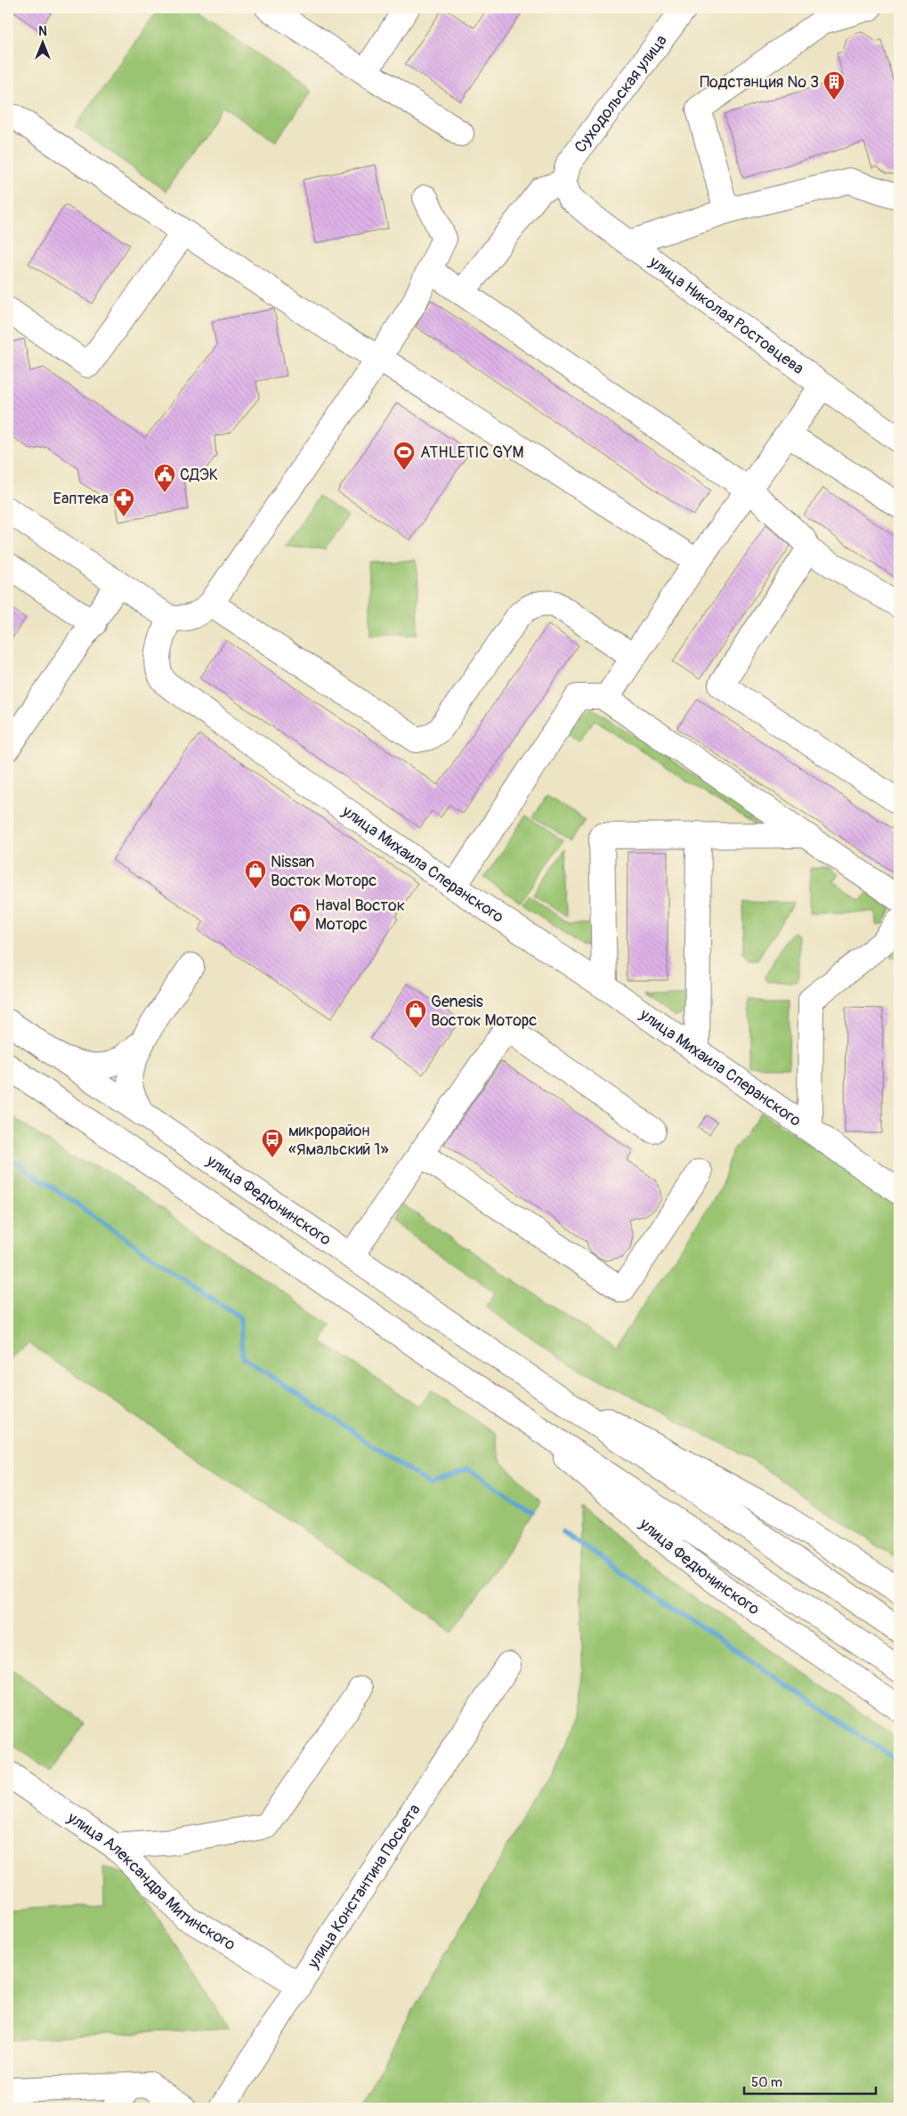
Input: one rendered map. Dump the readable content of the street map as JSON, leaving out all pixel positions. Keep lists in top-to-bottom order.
{
  "streets": {
    "main road": [
      "Суходольская улица",
      "улица Николая Ростовцева",
      "улица Михаила Сперанского",
      "улица Федюнинского",
      "улица Александра Митинского",
      "улица Константина Посьета"
    ]
  },
  "crossings": [
    ["Суходольская улица", "улица Николая Ростовцева"],
    ["улица Александра Митинского", "улица Константина Посьета"]
  ],
  "places": {
    "building": ["Подстанция № 3"],
    "sports": ["ATHLETIC GYM"],
    "public building": ["СДЭК"],
    "pharmacy": ["Еаптека"],
    "shop": ["Nissan Восток Моторс", "Haval Восток Моторс", "Genesis Восток Моторс"],
    "bus stop": ["микрорайон «Ямальский 1»"]
  },
  "scale_bar": "50 m",
  "north": "top"
}
